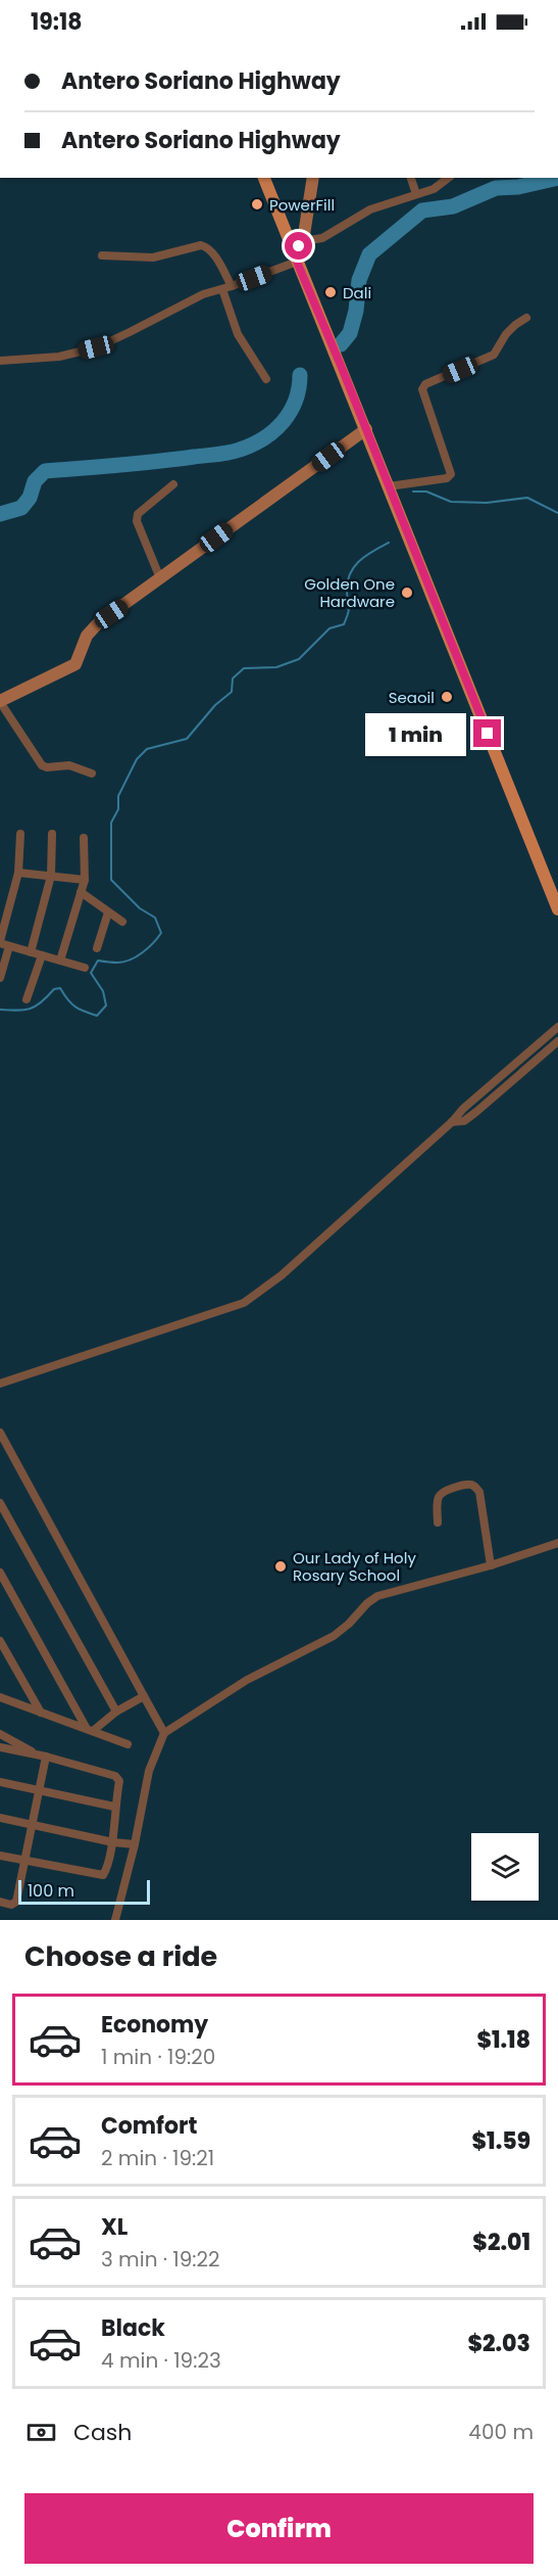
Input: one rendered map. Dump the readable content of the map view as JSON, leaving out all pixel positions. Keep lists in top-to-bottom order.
{
  "places": [
    "PowerFill",
    "Dali",
    "Golden One Hardware",
    "Seaoil",
    "Our Lady of Holy Rosary School"
  ],
  "scale_bar": "100 m",
  "page": {
    "status": "19:18",
    "banner": ["Antero Soriano Highway", "Antero Soriano Highway"],
    "bubble": "1 min",
    "scale": "100 m",
    "heading": "Choose a ride",
    "list": [
      {
        "name": "Economy",
        "note": "1 min · 19:20",
        "value": "$1.18"
      },
      {
        "name": "Comfort",
        "note": "2 min · 19:21",
        "value": "$1.59"
      },
      {
        "name": "XL",
        "note": "3 min · 19:22",
        "value": "$2.01"
      },
      {
        "name": "Black",
        "note": "4 min · 19:23",
        "value": "$2.03"
      }
    ],
    "pay": ["Cash", "400 m"],
    "buttons": "Confirm"
  }
}
